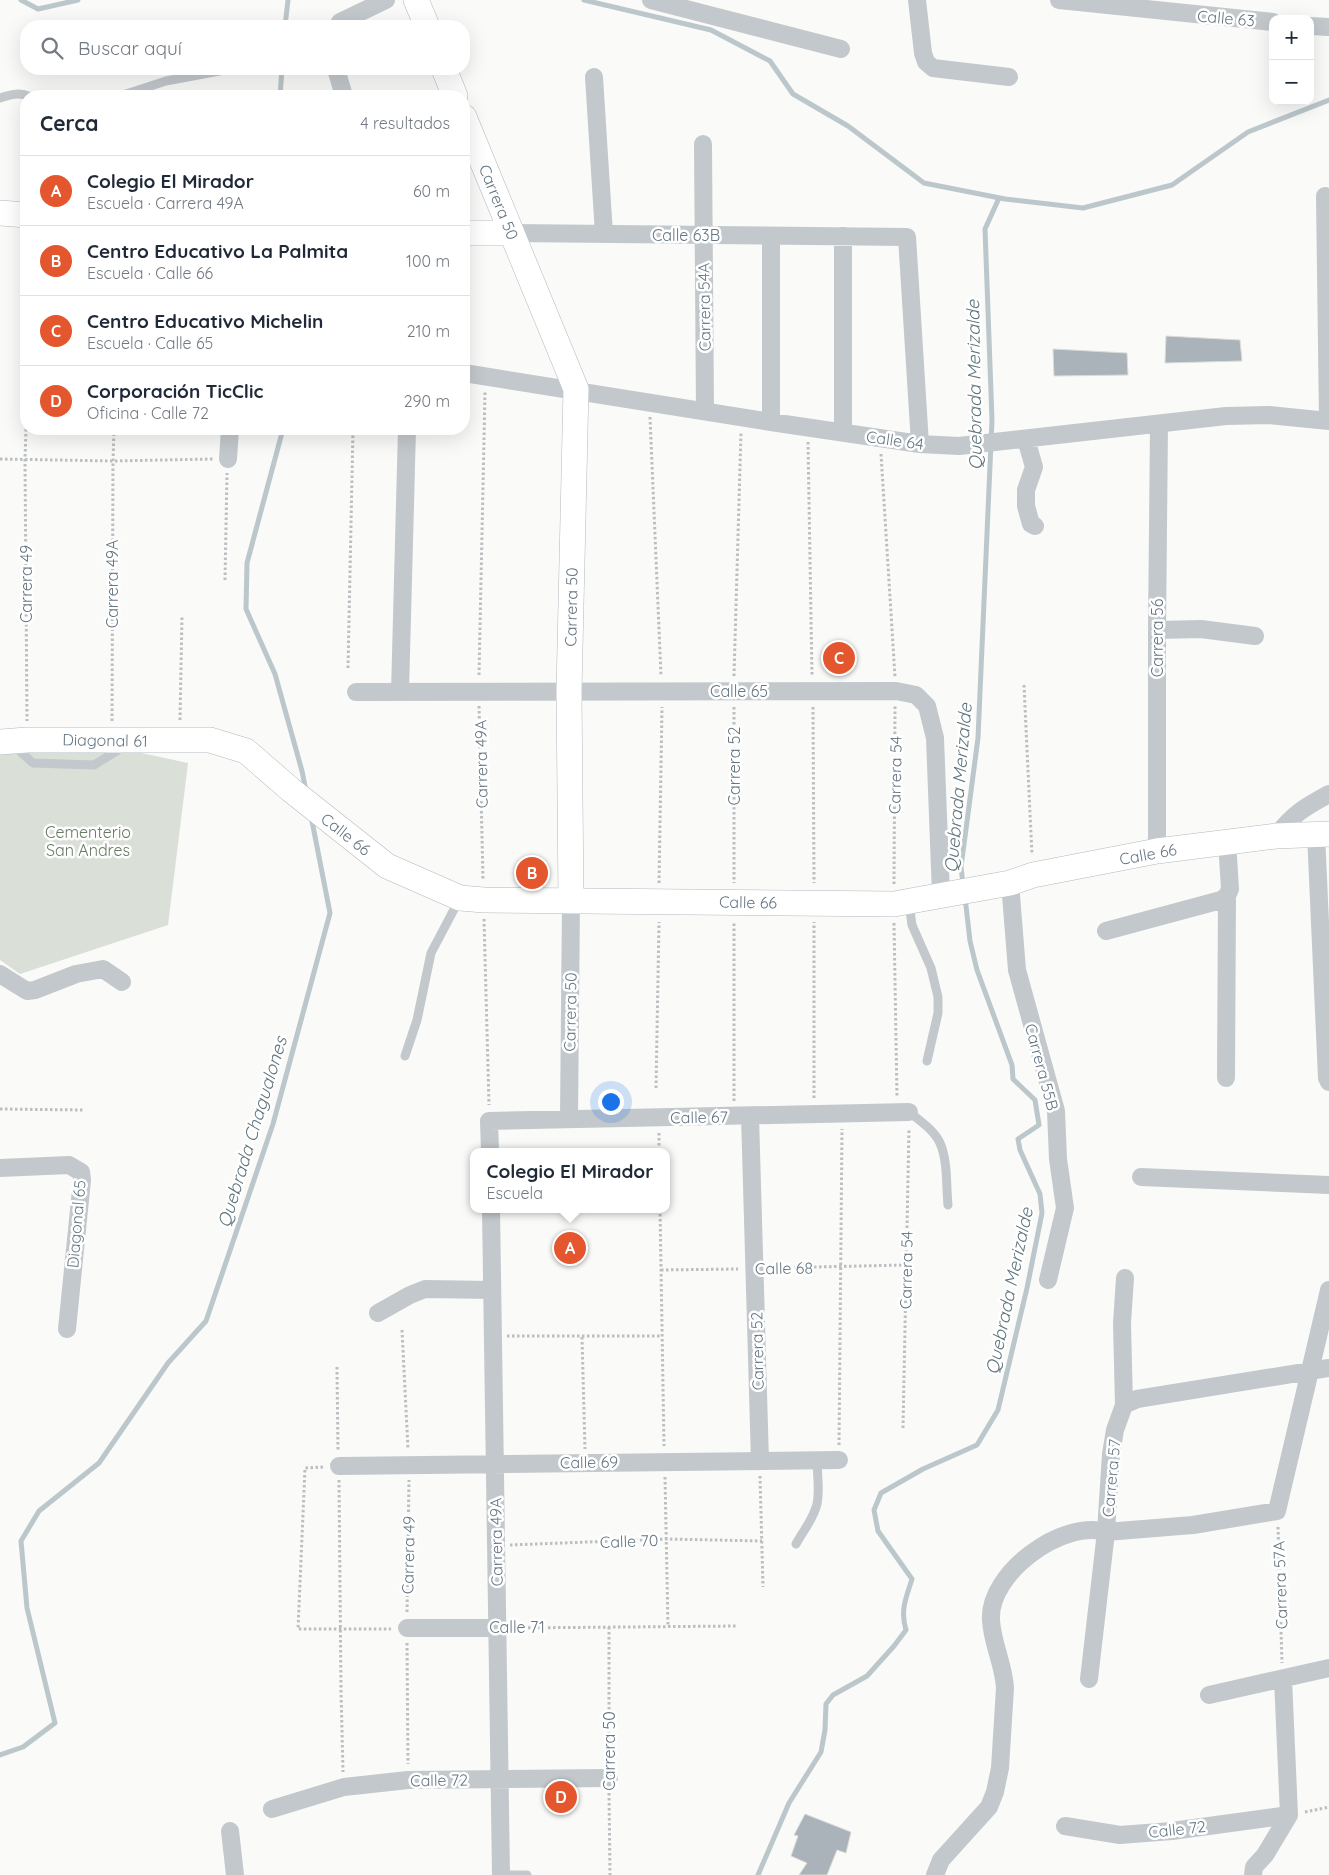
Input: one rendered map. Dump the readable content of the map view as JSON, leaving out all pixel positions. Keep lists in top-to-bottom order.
{
  "streets": {
    "street": [
      "Calle 63",
      "Carrera 50",
      "Calle 63B",
      "Carrera 54A",
      "Calle 64",
      "Carrera 49A",
      "Carrera 56",
      "Calle 65",
      "Diagonal 61",
      "Carrera 52",
      "Calle 66",
      "Carrera 55B",
      "Calle 67",
      "Diagonal 65",
      "Calle 69",
      "Carrera 57",
      "Calle 71",
      "Calle 72"
    ],
    "path": [
      "Carrera 49",
      "Carrera 54",
      "Calle 68",
      "Calle 70",
      "Carrera 57A"
    ]
  },
  "crossings": [
    ["Carrera 50", "Calle 63B"],
    ["Carrera 50", "Calle 64"],
    ["Carrera 50", "Calle 65"],
    ["Carrera 50", "Calle 66"],
    ["Carrera 50", "Calle 67"],
    ["Carrera 50", "Calle 71"],
    ["Carrera 50", "Calle 72"],
    ["Calle 63B", "Carrera 54A"],
    ["Calle 63B", "Calle 64"],
    ["Carrera 54A", "Calle 64"],
    ["Calle 64", "Carrera 49A"],
    ["Calle 64", "Carrera 56"],
    ["Calle 64", "Carrera 52"],
    ["Calle 64", "Carrera 54"],
    ["Carrera 49", "Diagonal 61"],
    ["Carrera 49", "Calle 69"],
    ["Carrera 49", "Calle 71"],
    ["Carrera 49", "Calle 72"],
    ["Carrera 49A", "Calle 65"],
    ["Carrera 49A", "Diagonal 61"],
    ["Carrera 49A", "Calle 66"],
    ["Carrera 49A", "Calle 67"],
    ["Carrera 49A", "Calle 69"],
    ["Carrera 49A", "Calle 70"],
    ["Carrera 49A", "Calle 71"],
    ["Carrera 49A", "Calle 72"],
    ["Carrera 56", "Calle 66"],
    ["Calle 65", "Carrera 52"],
    ["Calle 65", "Carrera 54"],
    ["Calle 65", "Calle 66"],
    ["Diagonal 61", "Calle 66"],
    ["Carrera 52", "Calle 66"],
    ["Carrera 52", "Calle 67"],
    ["Carrera 52", "Calle 68"],
    ["Carrera 52", "Calle 69"],
    ["Carrera 54", "Calle 66"],
    ["Carrera 54", "Calle 67"],
    ["Carrera 54", "Calle 68"],
    ["Calle 66", "Carrera 55B"]
  ],
  "water": ["Quebrada Merizalde", "Quebrada Chagualones"],
  "parks": ["Cementerio San Andres"],
  "page": {
    "map_buttons": ["+", "−"],
    "search": "Buscar aquí",
    "heading": ["Cerca", "4 resultados"],
    "list": [
      {
        "mark": "A",
        "name": "Colegio El Mirador",
        "note": "Escuela · Carrera 49A",
        "value": "60 m"
      },
      {
        "mark": "B",
        "name": "Centro Educativo La Palmita",
        "note": "Escuela · Calle 66",
        "value": "100 m"
      },
      {
        "mark": "C",
        "name": "Centro Educativo Michelin",
        "note": "Escuela · Calle 65",
        "value": "210 m"
      },
      {
        "mark": "D",
        "name": "Corporación TicClic",
        "note": "Oficina · Calle 72",
        "value": "290 m"
      }
    ],
    "pins": [
      "C",
      "B",
      "A",
      "D"
    ],
    "popup": ["Colegio El Mirador", "Escuela"]
  }
}
